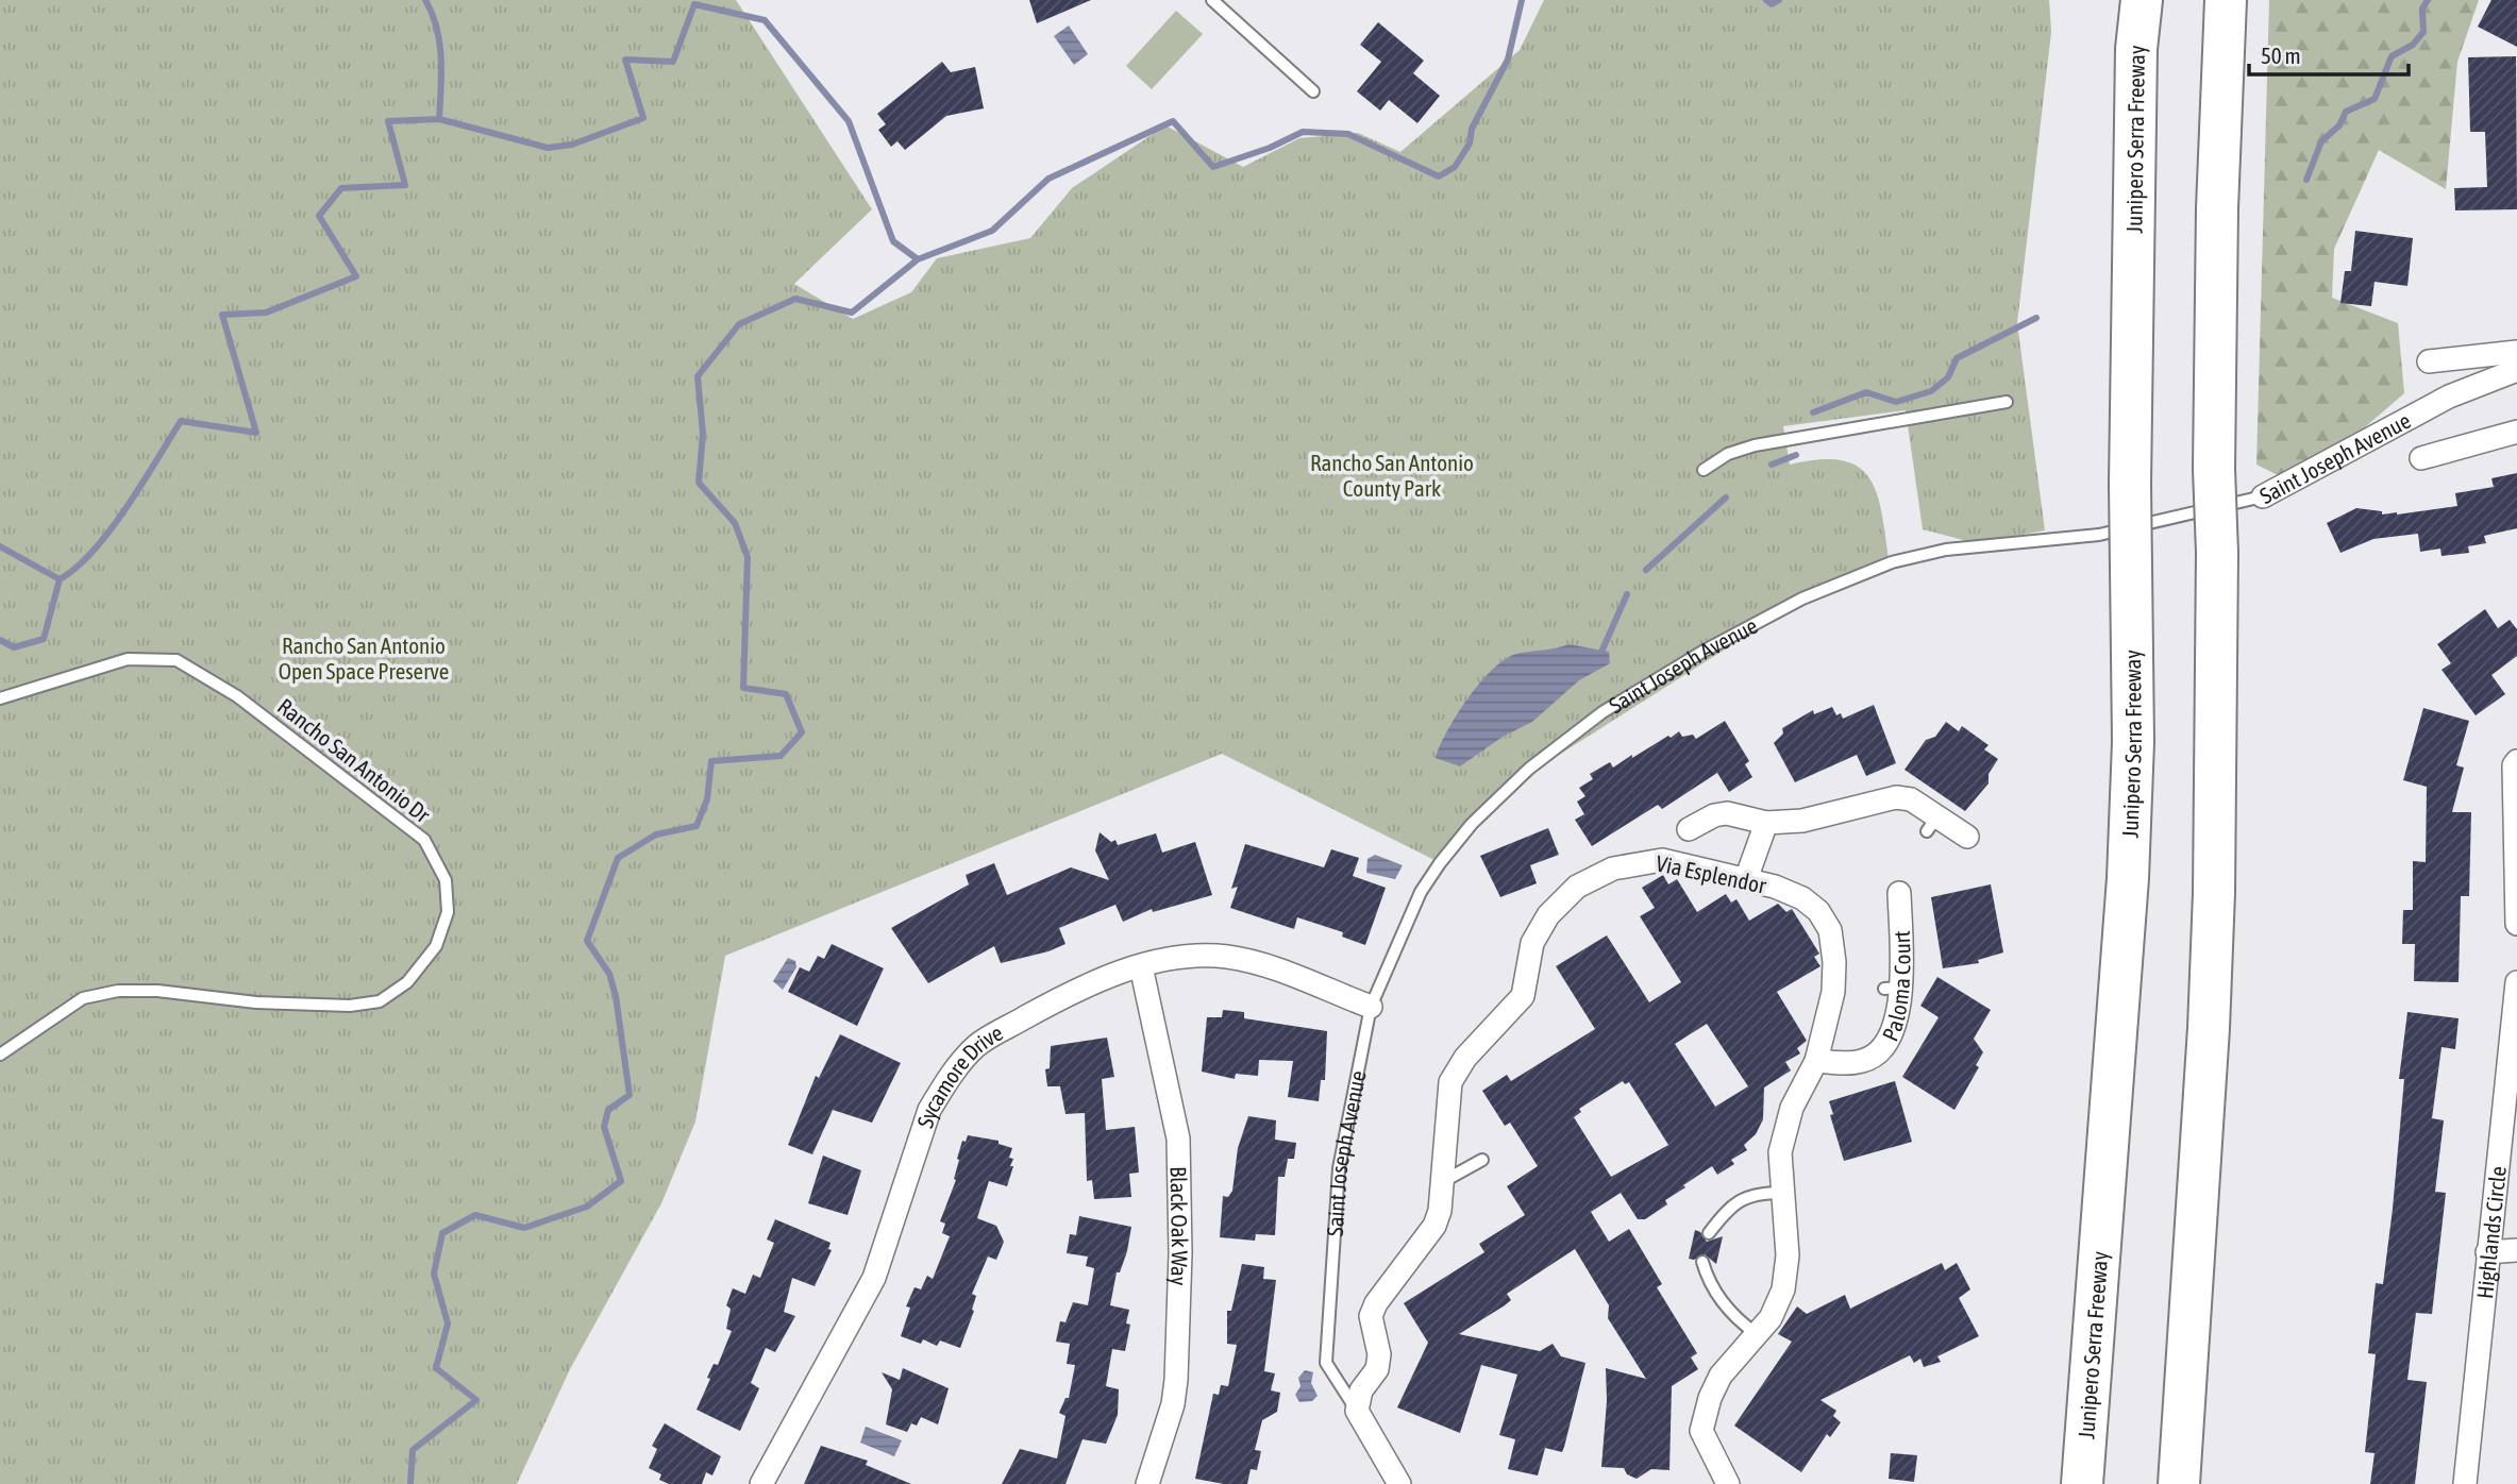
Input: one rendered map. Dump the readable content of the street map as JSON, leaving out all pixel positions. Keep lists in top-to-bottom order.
{
  "streets": {
    "highway": ["Junipero Serra Freeway"],
    "street": [
      "Saint Joseph Avenue",
      "Via Esplendor",
      "Paloma Court",
      "Sycamore Drive",
      "Black Oak Way",
      "Highlands Circle"
    ],
    "lane": ["Rancho San Antonio Dr"]
  },
  "crossings": [
    ["Saint Joseph Avenue", "Via Esplendor"],
    ["Saint Joseph Avenue", "Sycamore Drive"],
    ["Via Esplendor", "Paloma Court"],
    ["Sycamore Drive", "Black Oak Way"]
  ],
  "parks": ["Rancho San Antonio County Park", "Rancho San Antonio Open Space Preserve"],
  "scale_bar": "50 m"
}
